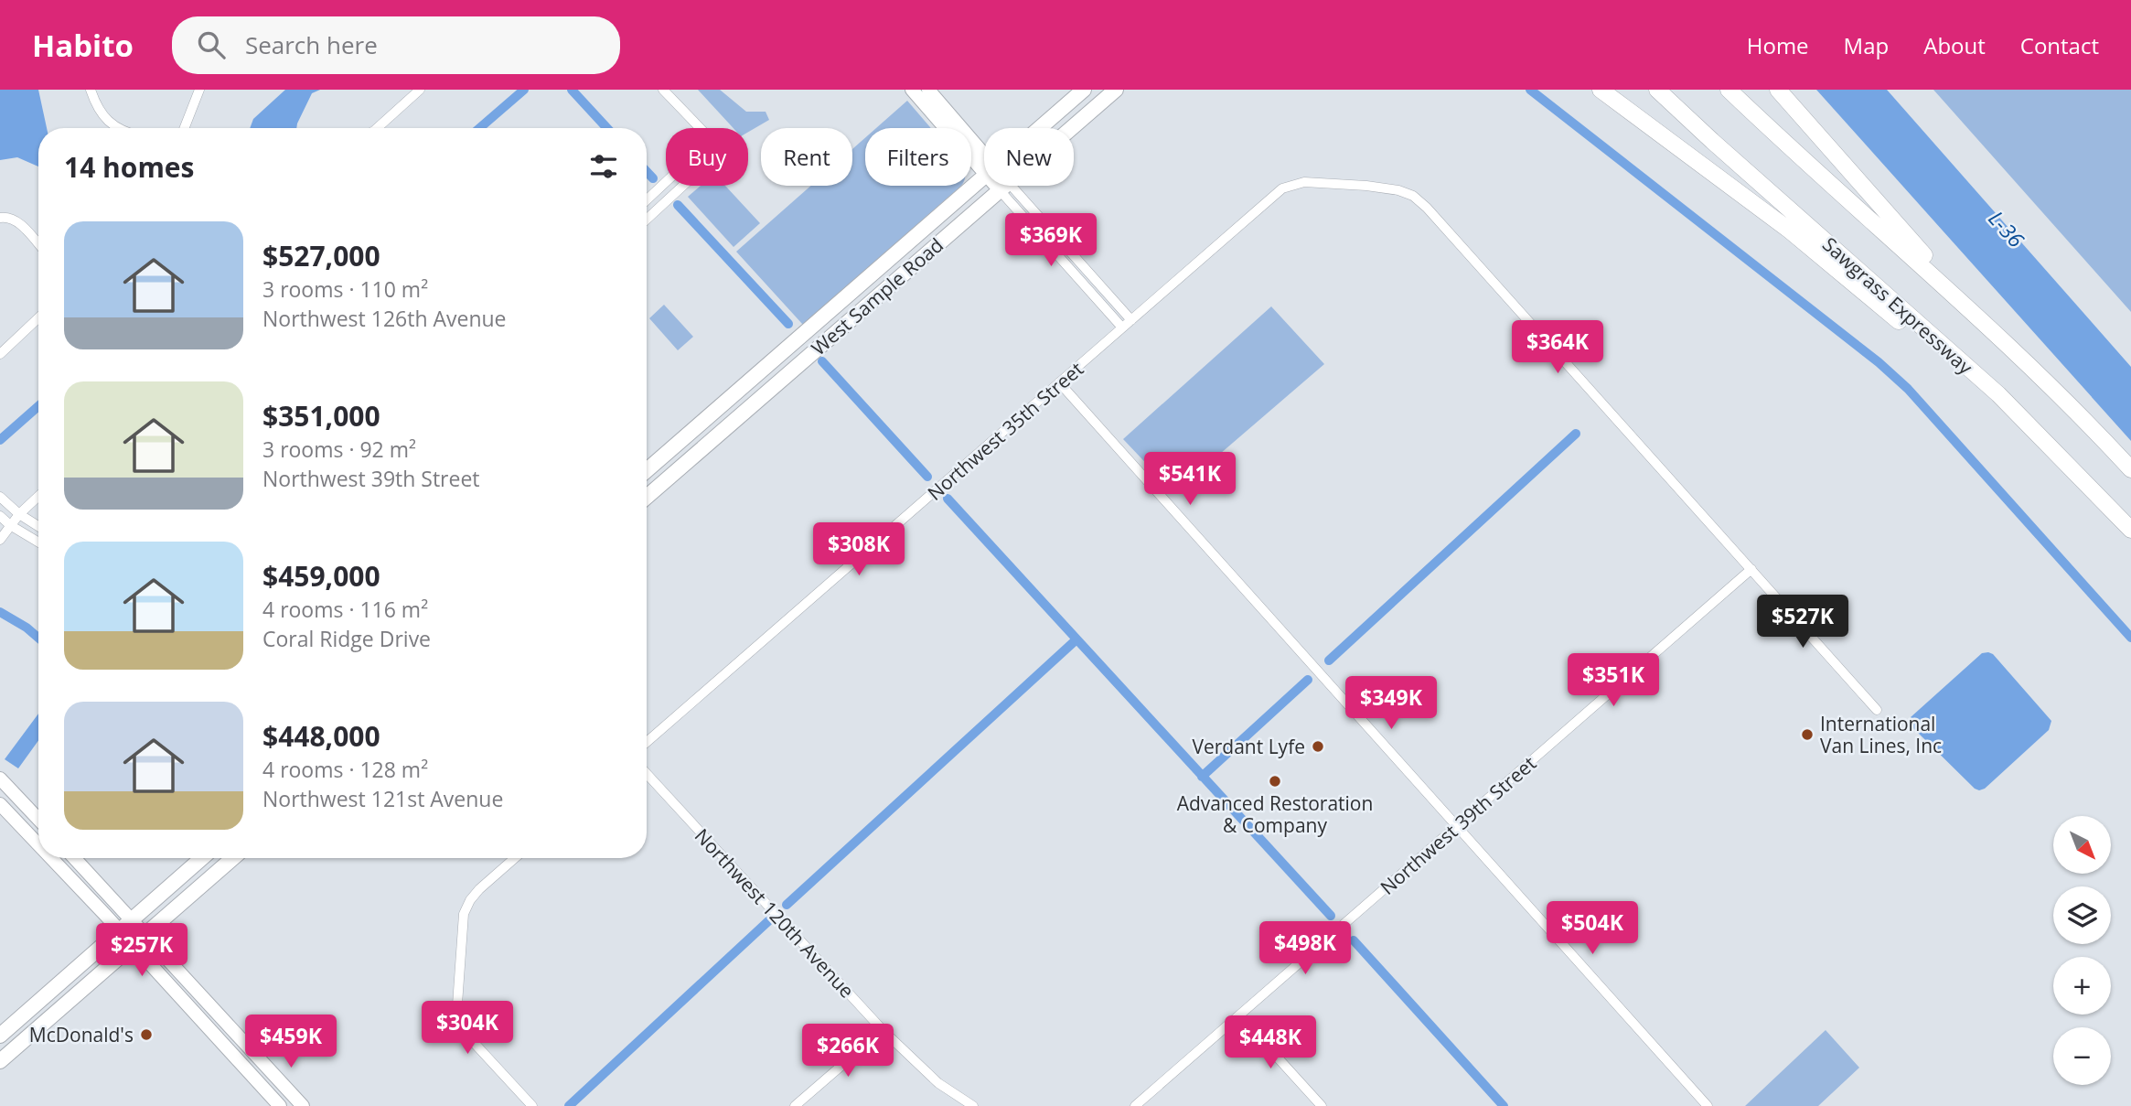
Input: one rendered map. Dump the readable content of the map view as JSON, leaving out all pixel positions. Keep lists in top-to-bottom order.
{
  "streets": {
    "highway": ["Sawgrass Expressway"],
    "main road": ["West Sample Road"],
    "street": ["Northwest 35th Street", "Northwest 39th Street", "Northwest 120th Avenue"]
  },
  "crossings": [
    ["Northwest 35th Street", "Northwest 39th Street"]
  ],
  "water": ["L-36"],
  "places": [
    "International Van Lines, Inc",
    "Verdant Lyfe",
    "Advanced Restoration & Company",
    "McDonald's"
  ],
  "north": "bottom right",
  "page": {
    "header": "Habito",
    "search": "Search here",
    "nav": [
      "Home",
      "Map",
      "About",
      "Contact"
    ],
    "chip": [
      "Buy",
      "Rent",
      "Filters",
      "New"
    ],
    "heading": "14 homes",
    "list": [
      {
        "name": "$527,000",
        "note": "3 rooms · 110 m² · Northwest 126th Avenue"
      },
      {
        "name": "$351,000",
        "note": "3 rooms · 92 m² · Northwest 39th Street"
      },
      {
        "name": "$459,000",
        "note": "4 rooms · 116 m² · Coral Ridge Drive"
      },
      {
        "name": "$448,000",
        "note": "4 rooms · 128 m² · Northwest 121st Avenue"
      }
    ],
    "price": [
      "$369K",
      "$364K",
      "$541K",
      "$308K",
      "$527K",
      "$351K",
      "$349K",
      "$504K",
      "$498K",
      "$257K",
      "$304K",
      "$459K",
      "$448K",
      "$266K"
    ],
    "map_buttons": ["+", "−"]
  }
}
